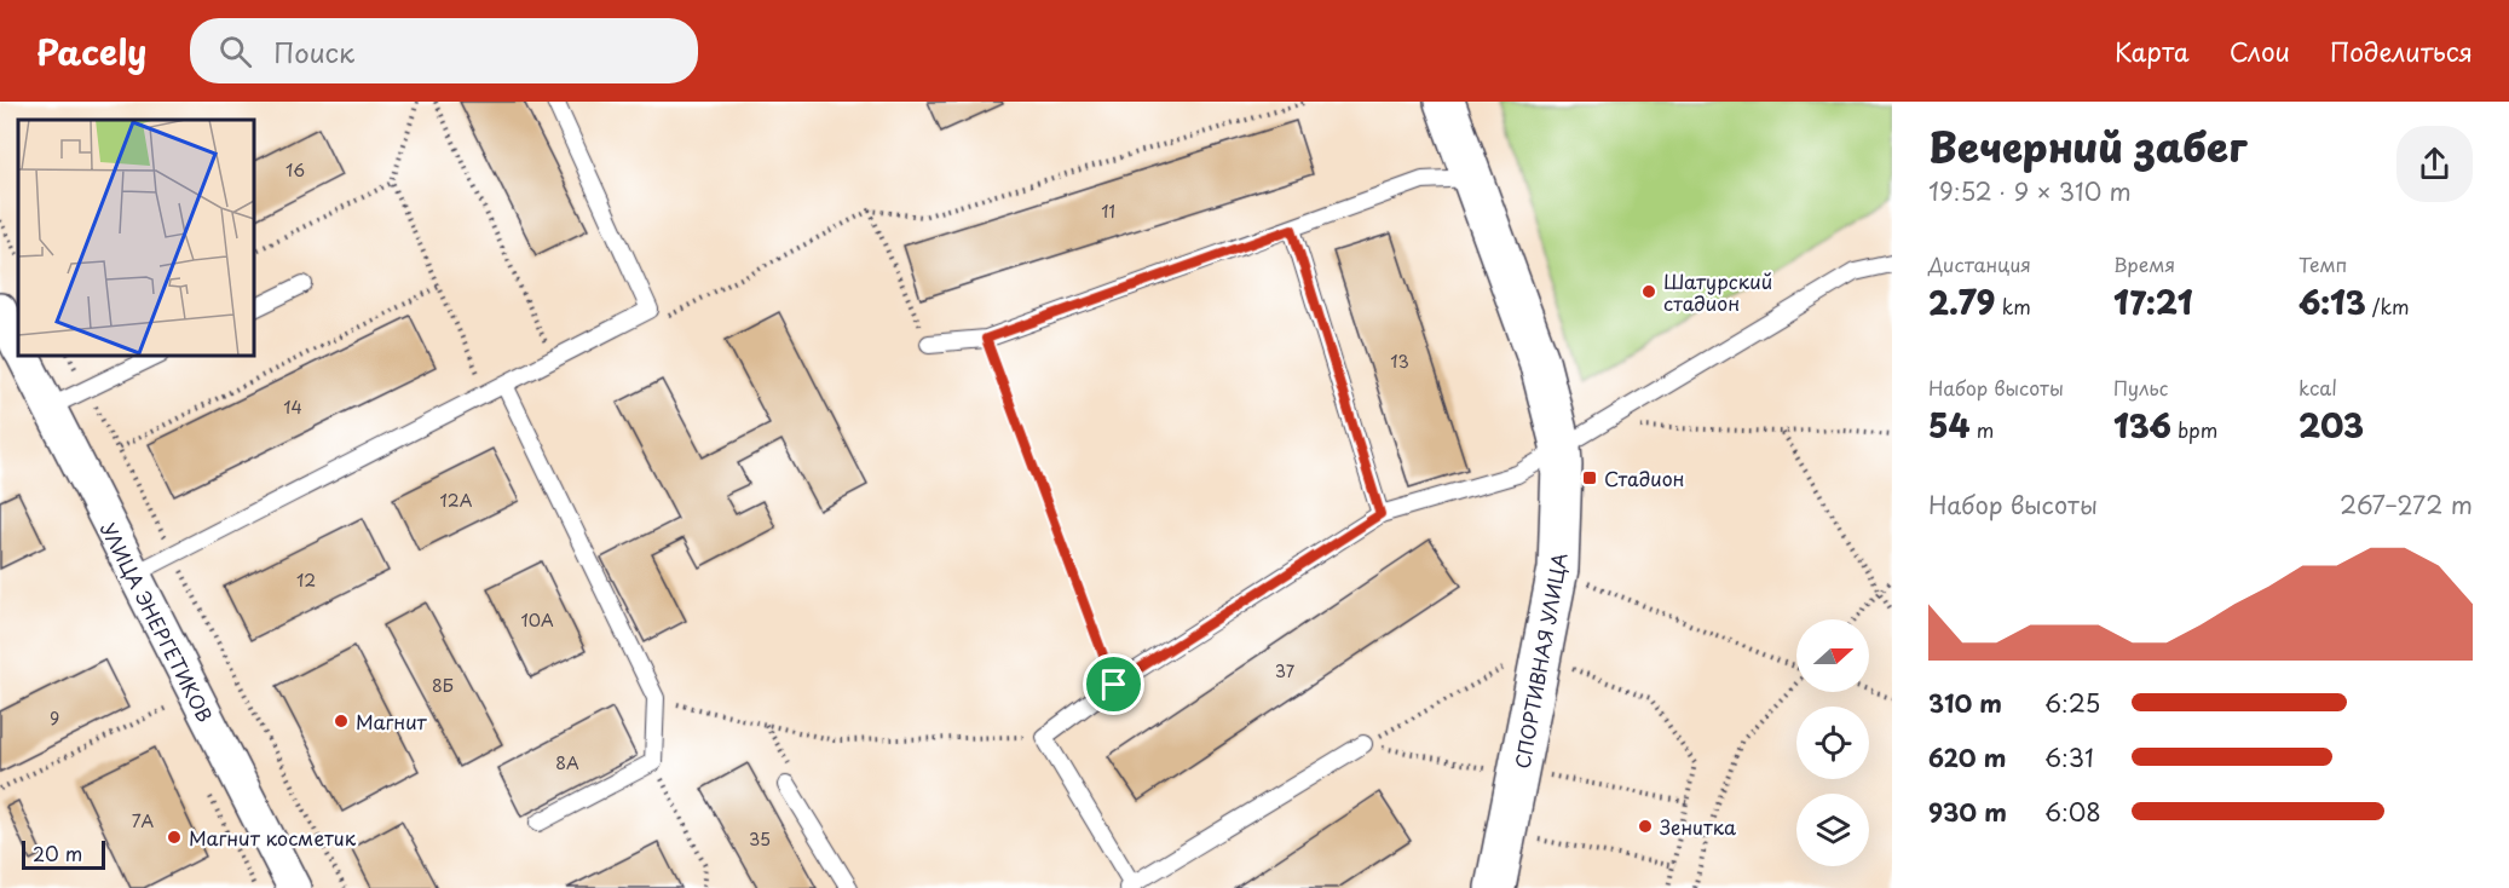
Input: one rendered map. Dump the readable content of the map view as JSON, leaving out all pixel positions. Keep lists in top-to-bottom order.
{
  "streets": {
    "street": ["УЛИЦА ЭНЕРГЕТИКОВ", "СПОРТИВНАЯ УЛИЦА"]
  },
  "places": {
    "other": [
      "Шатурский стадион",
      "Магнит",
      "Зенитка",
      "Магнит косметик"
    ],
    "transit": ["Стадион"]
  },
  "house_numbers": [
    "16",
    "11",
    "13",
    "14",
    "12А",
    "12",
    "10А",
    "37",
    "8Б",
    "9",
    "8А",
    "7А",
    "35"
  ],
  "scale_bar": "20 m",
  "north": "right",
  "page": {
    "header": "Pacely",
    "search": "Поиск",
    "nav": ["Карта", "Слои", "Поделиться"],
    "heading": ["Вечерний забег", "19:52 · 9 × 310 m"],
    "stats": [
      ["Дистанция", "2.79 km"],
      ["Время", "17:21"],
      ["Темп", "6:13 /km"],
      ["Набор высоты", "54 m"],
      ["Пульс", "136 bpm"],
      ["kcal", "203"]
    ],
    "chart": ["Набор высоты", "267–272 m"],
    "list": [
      {
        "name": "310 m",
        "note": "6:25"
      },
      {
        "name": "620 m",
        "note": "6:31"
      },
      {
        "name": "930 m",
        "note": "6:08"
      }
    ],
    "scale": "20 m"
  }
}
